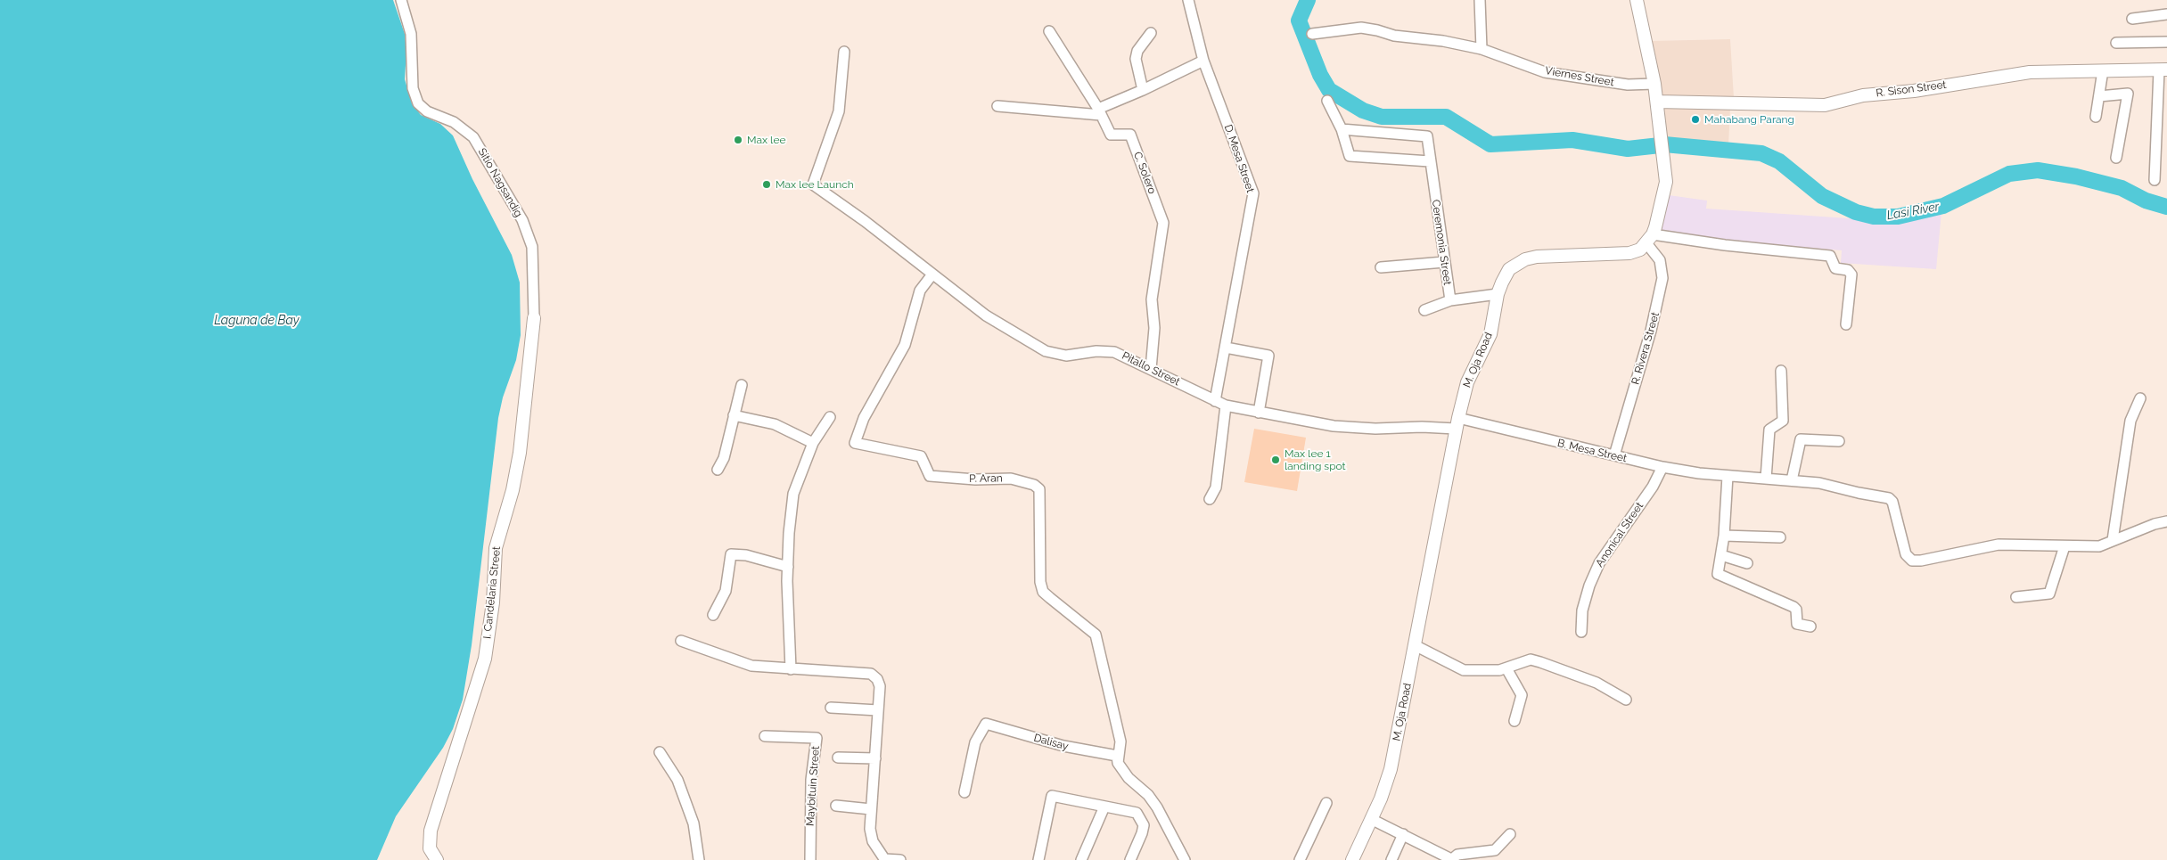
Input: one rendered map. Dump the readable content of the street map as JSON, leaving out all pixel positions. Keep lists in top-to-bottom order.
{
  "streets": {
    "street": [
      "Viernes Street",
      "R. Sison Street",
      "D. Mesa Street",
      "C. Solero",
      "Sitio Nagsandig",
      "Ceremonia Street",
      "R. Rivera Street",
      "M. Oja Road",
      "Pitallo Street",
      "B. Mesa Street",
      "P. Aran",
      "Anonical Street",
      "I. Candelaria Street",
      "Dalisay",
      "Maybituin Street"
    ]
  },
  "crossings": [
    ["D. Mesa Street", "Pitallo Street"],
    ["C. Solero", "Pitallo Street"],
    ["Sitio Nagsandig", "I. Candelaria Street"],
    ["Ceremonia Street", "M. Oja Road"],
    ["R. Rivera Street", "M. Oja Road"],
    ["R. Rivera Street", "B. Mesa Street"],
    ["M. Oja Road", "Pitallo Street"],
    ["M. Oja Road", "B. Mesa Street"],
    ["Pitallo Street", "B. Mesa Street"],
    ["Pitallo Street", "P. Aran"],
    ["B. Mesa Street", "Anonical Street"],
    ["P. Aran", "Dalisay"]
  ],
  "water": ["Lasi River", "Laguna de Bay"],
  "places": [
    "Mahabang Parang",
    "Max lee",
    "Max lee Launch",
    "Max lee 1 landing spot"
  ]
}
